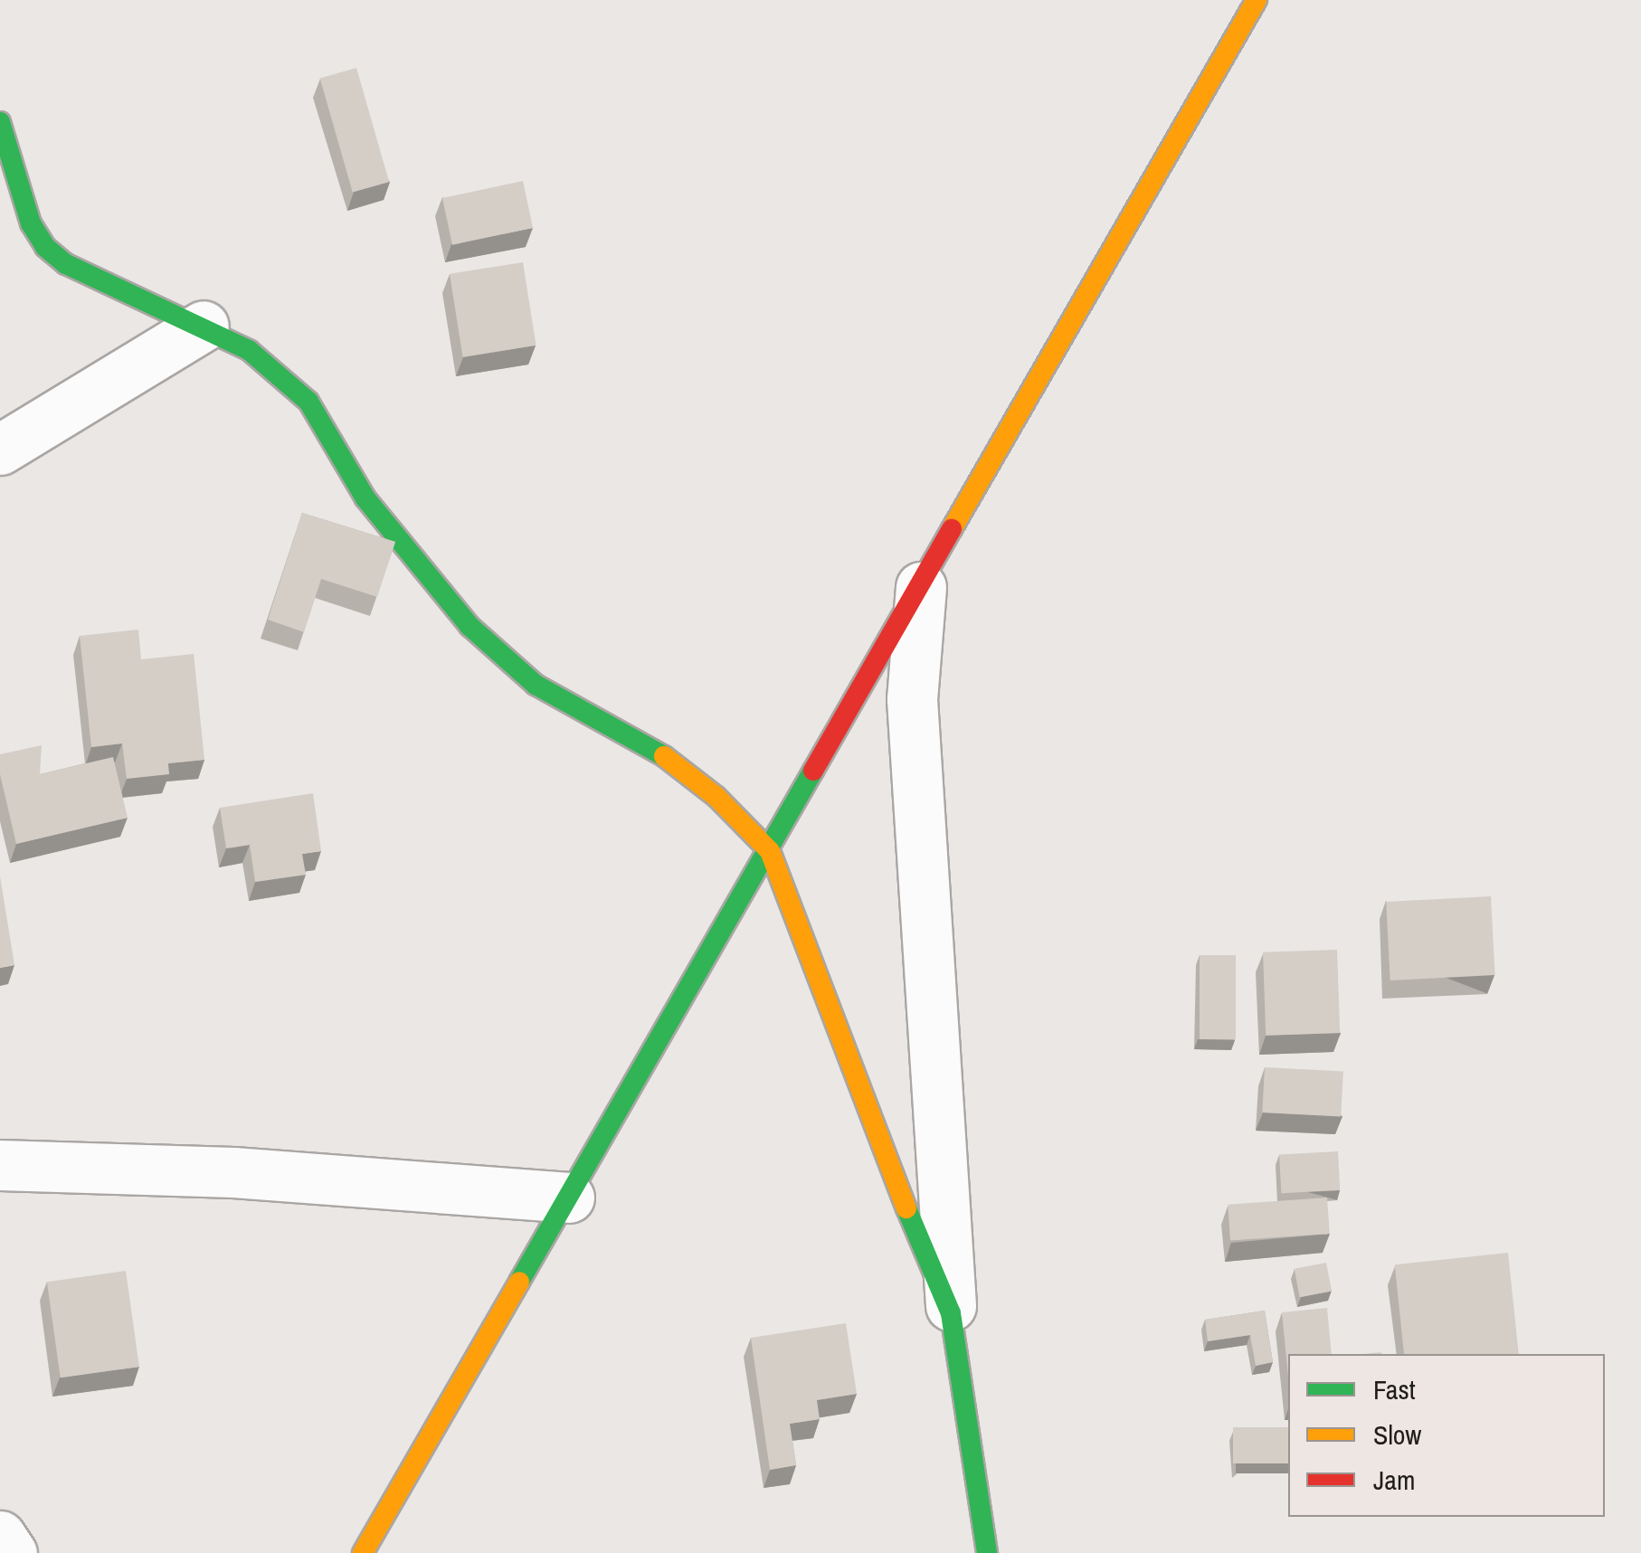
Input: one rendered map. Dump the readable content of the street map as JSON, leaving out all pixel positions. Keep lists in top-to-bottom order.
{
  "legend": ["Fast", "Slow", "Jam"]
}
